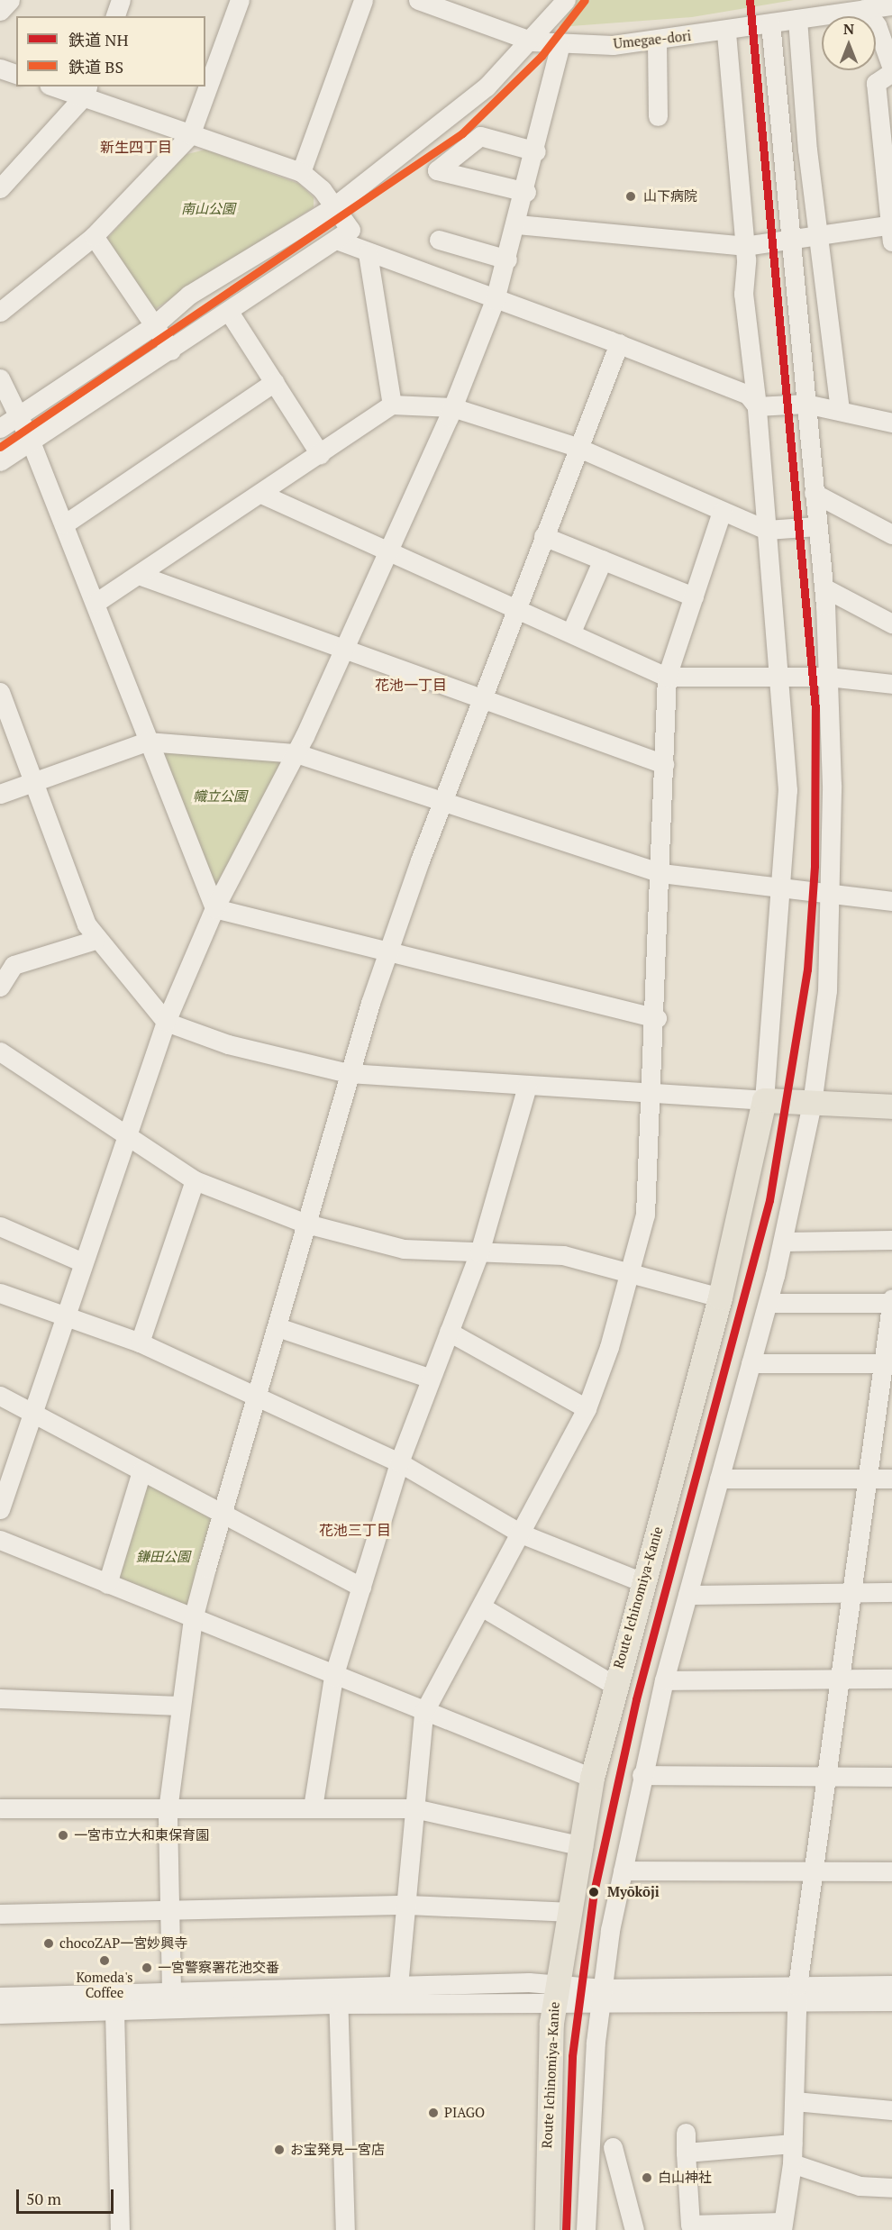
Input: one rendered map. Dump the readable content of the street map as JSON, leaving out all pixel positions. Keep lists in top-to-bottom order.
{
  "streets": {
    "main road": ["Route Ichinomiya-Kanie"],
    "street": ["Umegae-dori"]
  },
  "districts": ["新生四丁目", "花池一丁目", "花池三丁目"],
  "parks": ["南山公園", "幟立公園", "鎌田公園"],
  "places": [
    "山下病院",
    "一宮市立大和東保育園",
    "Myōkōji",
    "chocoZAP一宮妙興寺",
    "Komeda's Coffee",
    "一宮警察署花池交番",
    "PIAGO",
    "お宝発見一宮店",
    "白山神社"
  ],
  "lines": ["rail line NH", "rail line BS"],
  "legend": ["鉄道 NH", "鉄道 BS"],
  "scale_bar": "50 m",
  "north": "top"
}
